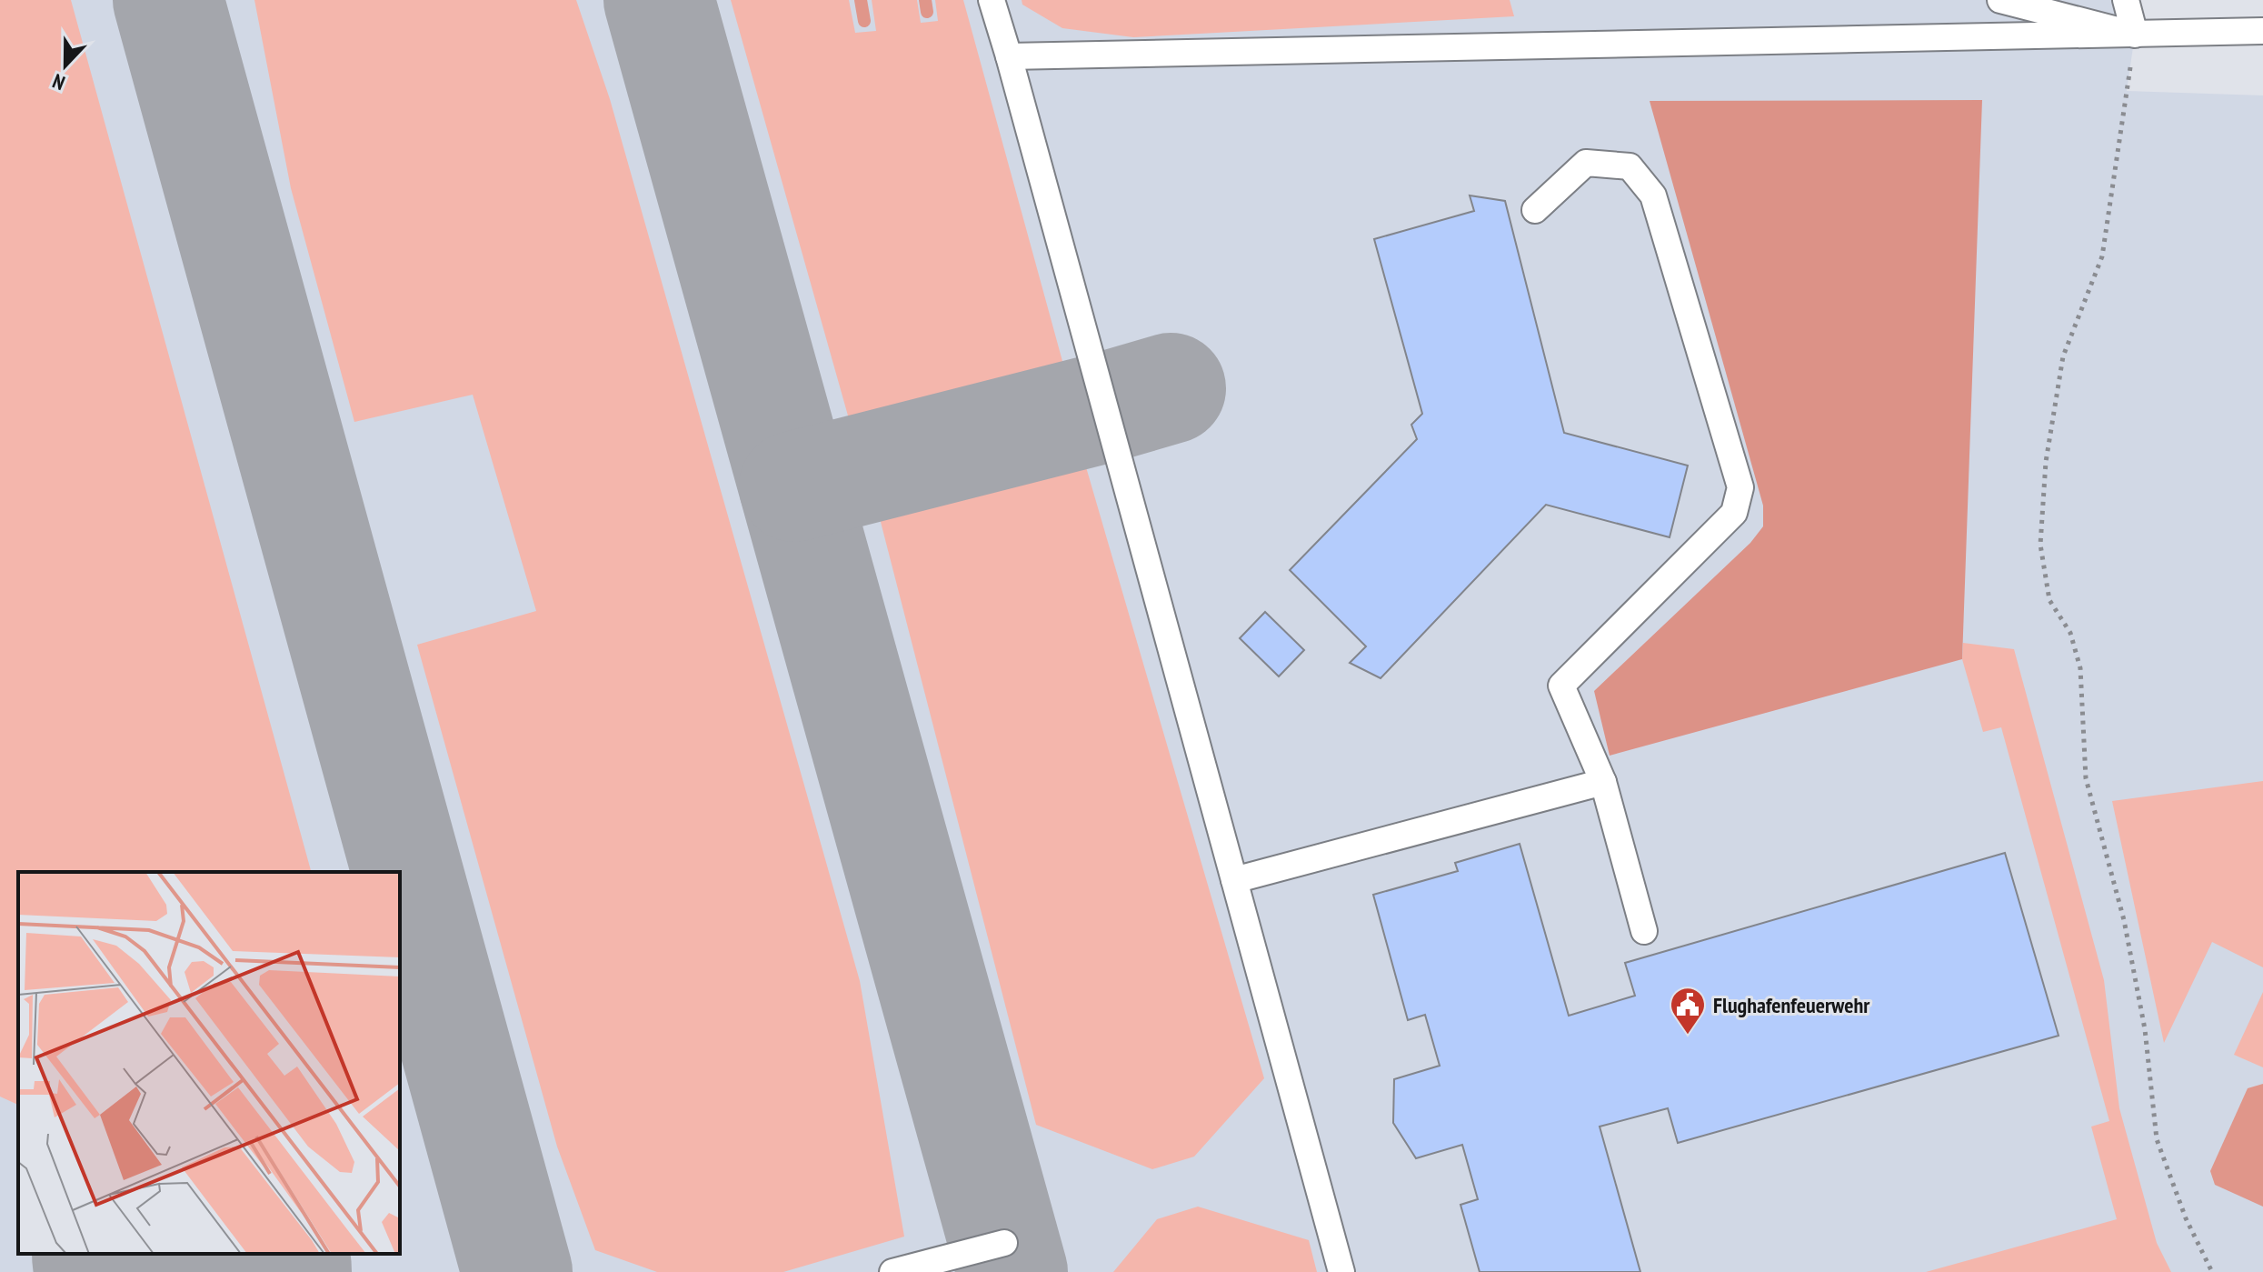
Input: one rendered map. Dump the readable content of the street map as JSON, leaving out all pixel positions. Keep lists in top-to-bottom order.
{
  "places": {
    "public building": ["Flughafenfeuerwehr"]
  },
  "north": "bottom"
}
